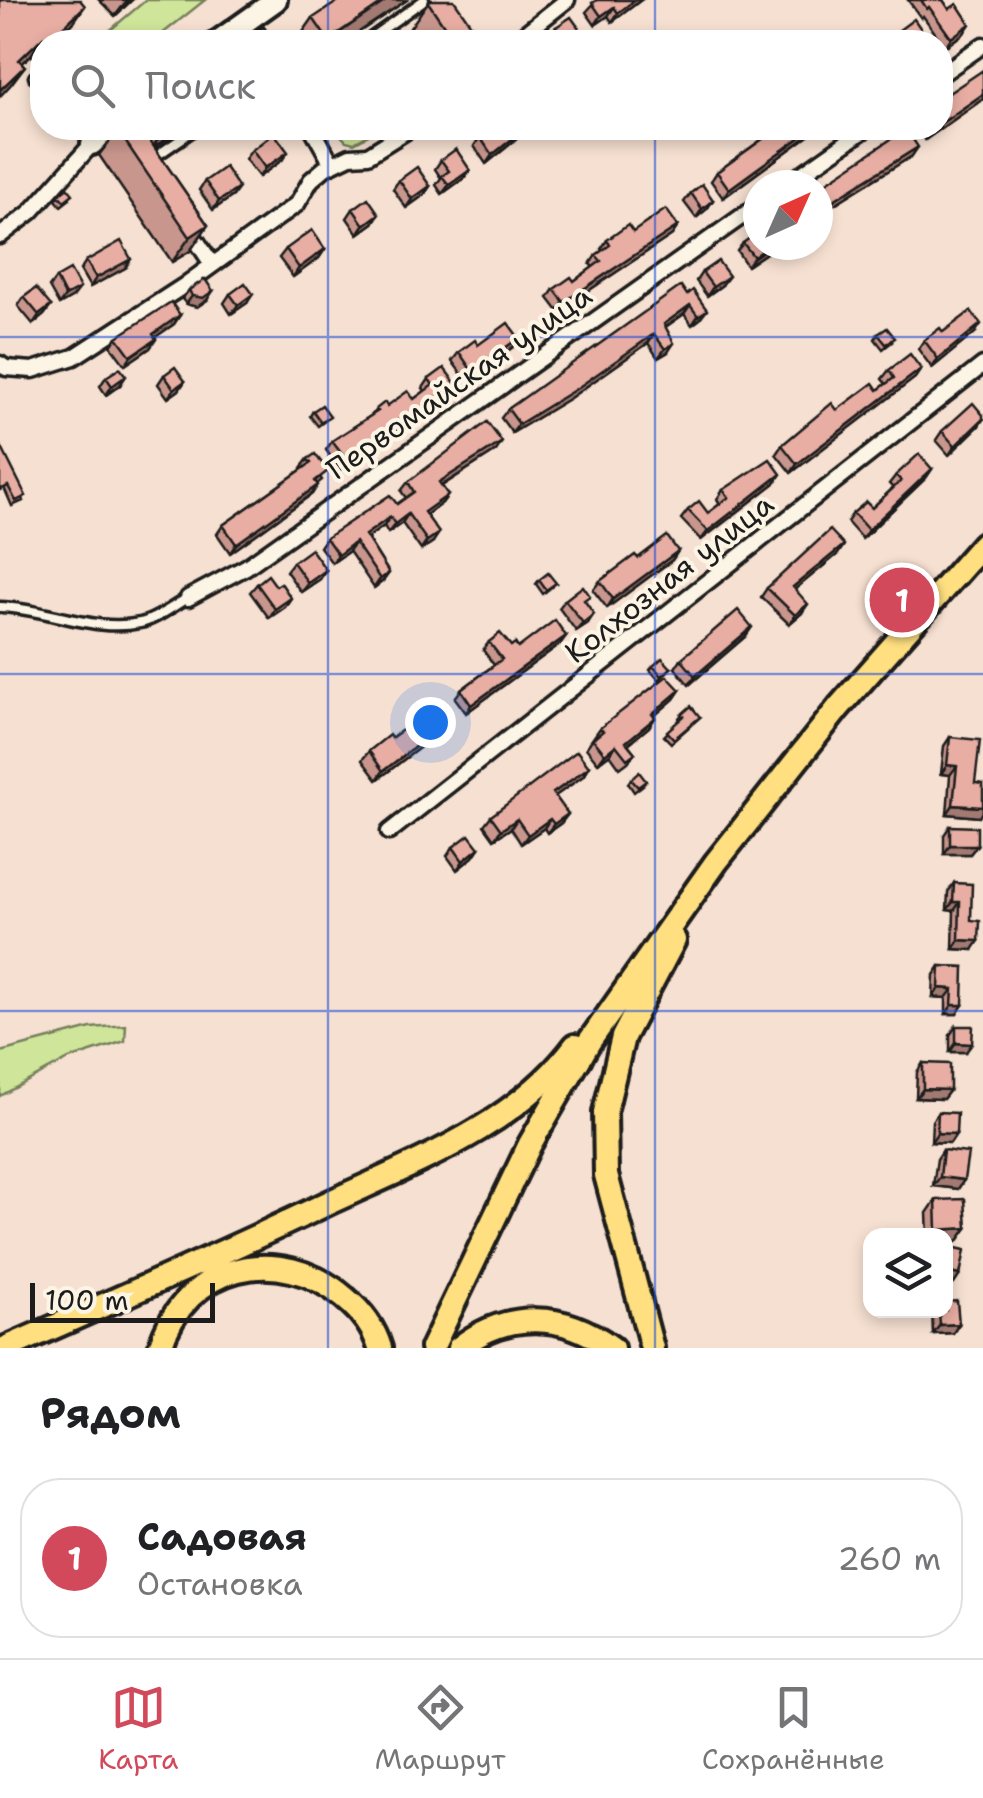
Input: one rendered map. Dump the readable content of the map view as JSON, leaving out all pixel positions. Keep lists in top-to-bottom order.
{
  "streets": {
    "street": ["Первомайская улица", "Колхозная улица"]
  },
  "scale_bar": "100 m",
  "north": "top right",
  "page": {
    "search": "Поиск",
    "pins": "1",
    "scale": "100 m",
    "heading": "Рядом",
    "list": [
      {
        "mark": "1",
        "name": "Садовая",
        "note": "Остановка",
        "value": "260 m"
      }
    ],
    "nav": ["Карта", "Маршрут", "Сохранённые"]
  }
}
